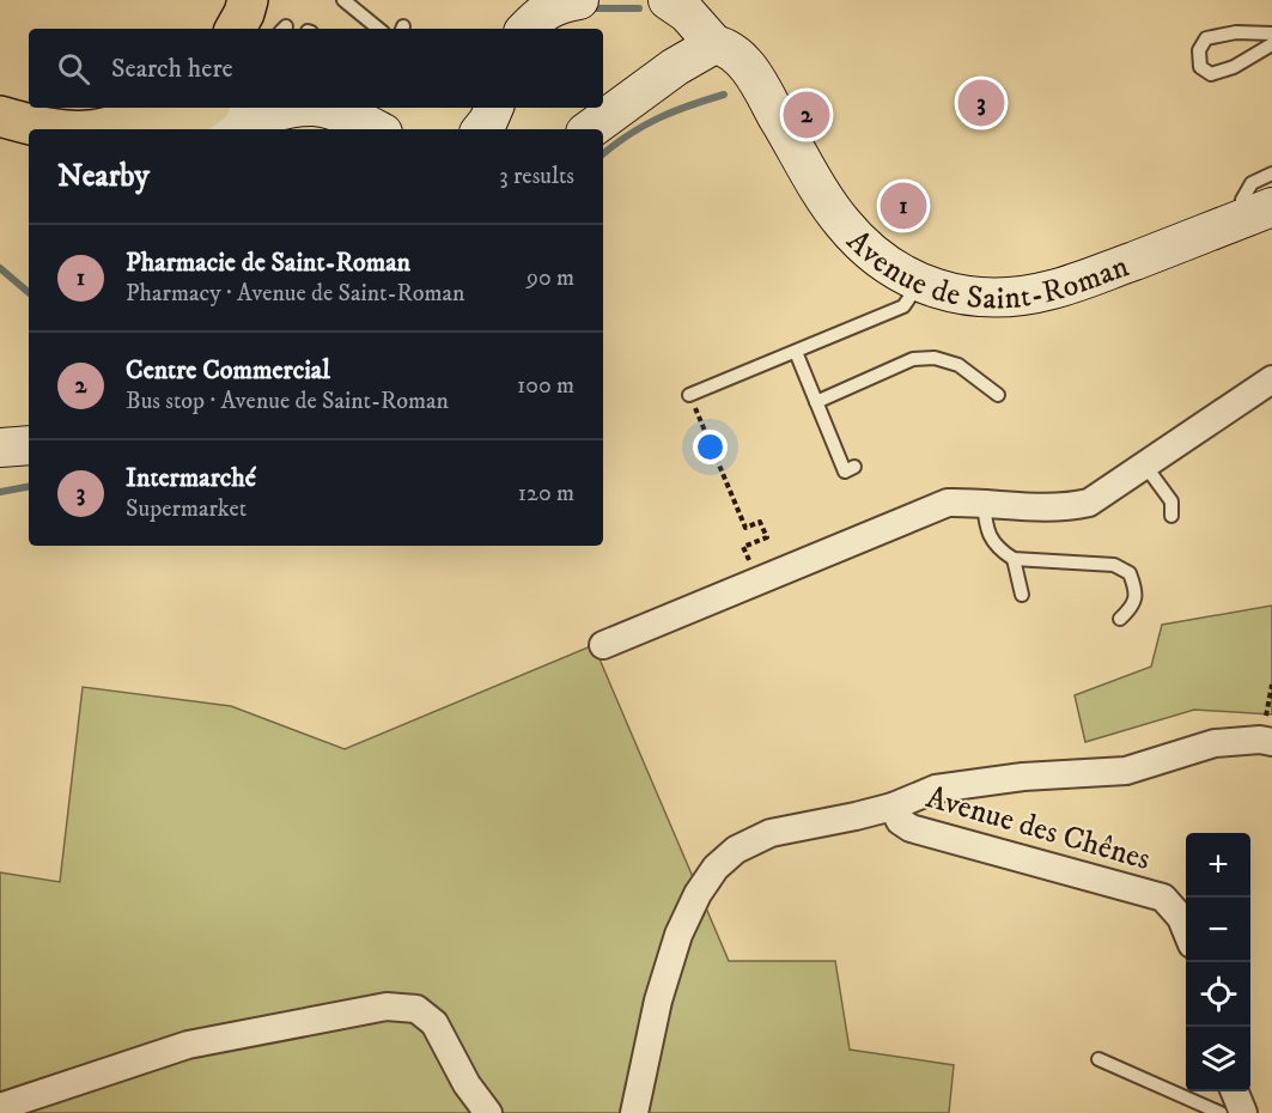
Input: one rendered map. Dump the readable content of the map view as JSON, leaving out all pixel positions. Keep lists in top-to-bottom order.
{
  "streets": {
    "street": ["Avenue de Saint-Roman", "Avenue des Chênes"]
  },
  "page": {
    "search": "Search here",
    "pins": ["3", "2", "1"],
    "heading": ["Nearby", "3 results"],
    "list": [
      {
        "mark": "1",
        "name": "Pharmacie de Saint-Roman",
        "note": "Pharmacy · Avenue de Saint-Roman",
        "value": "90 m"
      },
      {
        "mark": "2",
        "name": "Centre Commercial",
        "note": "Bus stop · Avenue de Saint-Roman",
        "value": "100 m"
      },
      {
        "mark": "3",
        "name": "Intermarché",
        "note": "Supermarket",
        "value": "120 m"
      }
    ],
    "map_buttons": ["+", "−"]
  }
}
